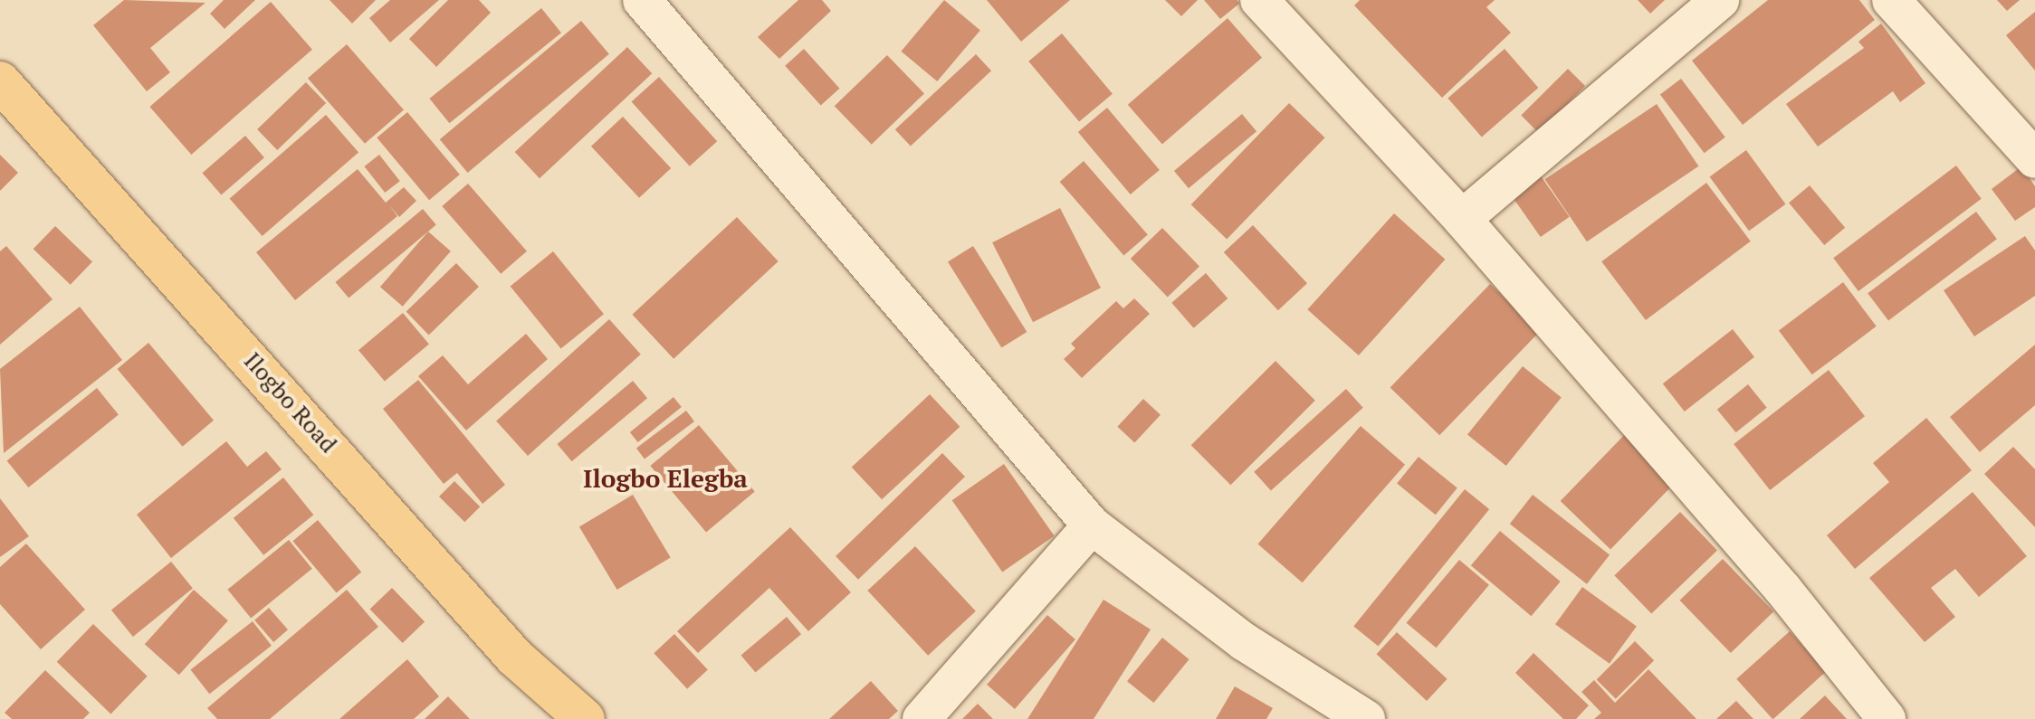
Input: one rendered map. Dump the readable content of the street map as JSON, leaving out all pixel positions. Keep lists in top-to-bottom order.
{
  "streets": {
    "main road": ["Ilogbo Road"]
  },
  "districts": ["Ilogbo Elegba"]
}
